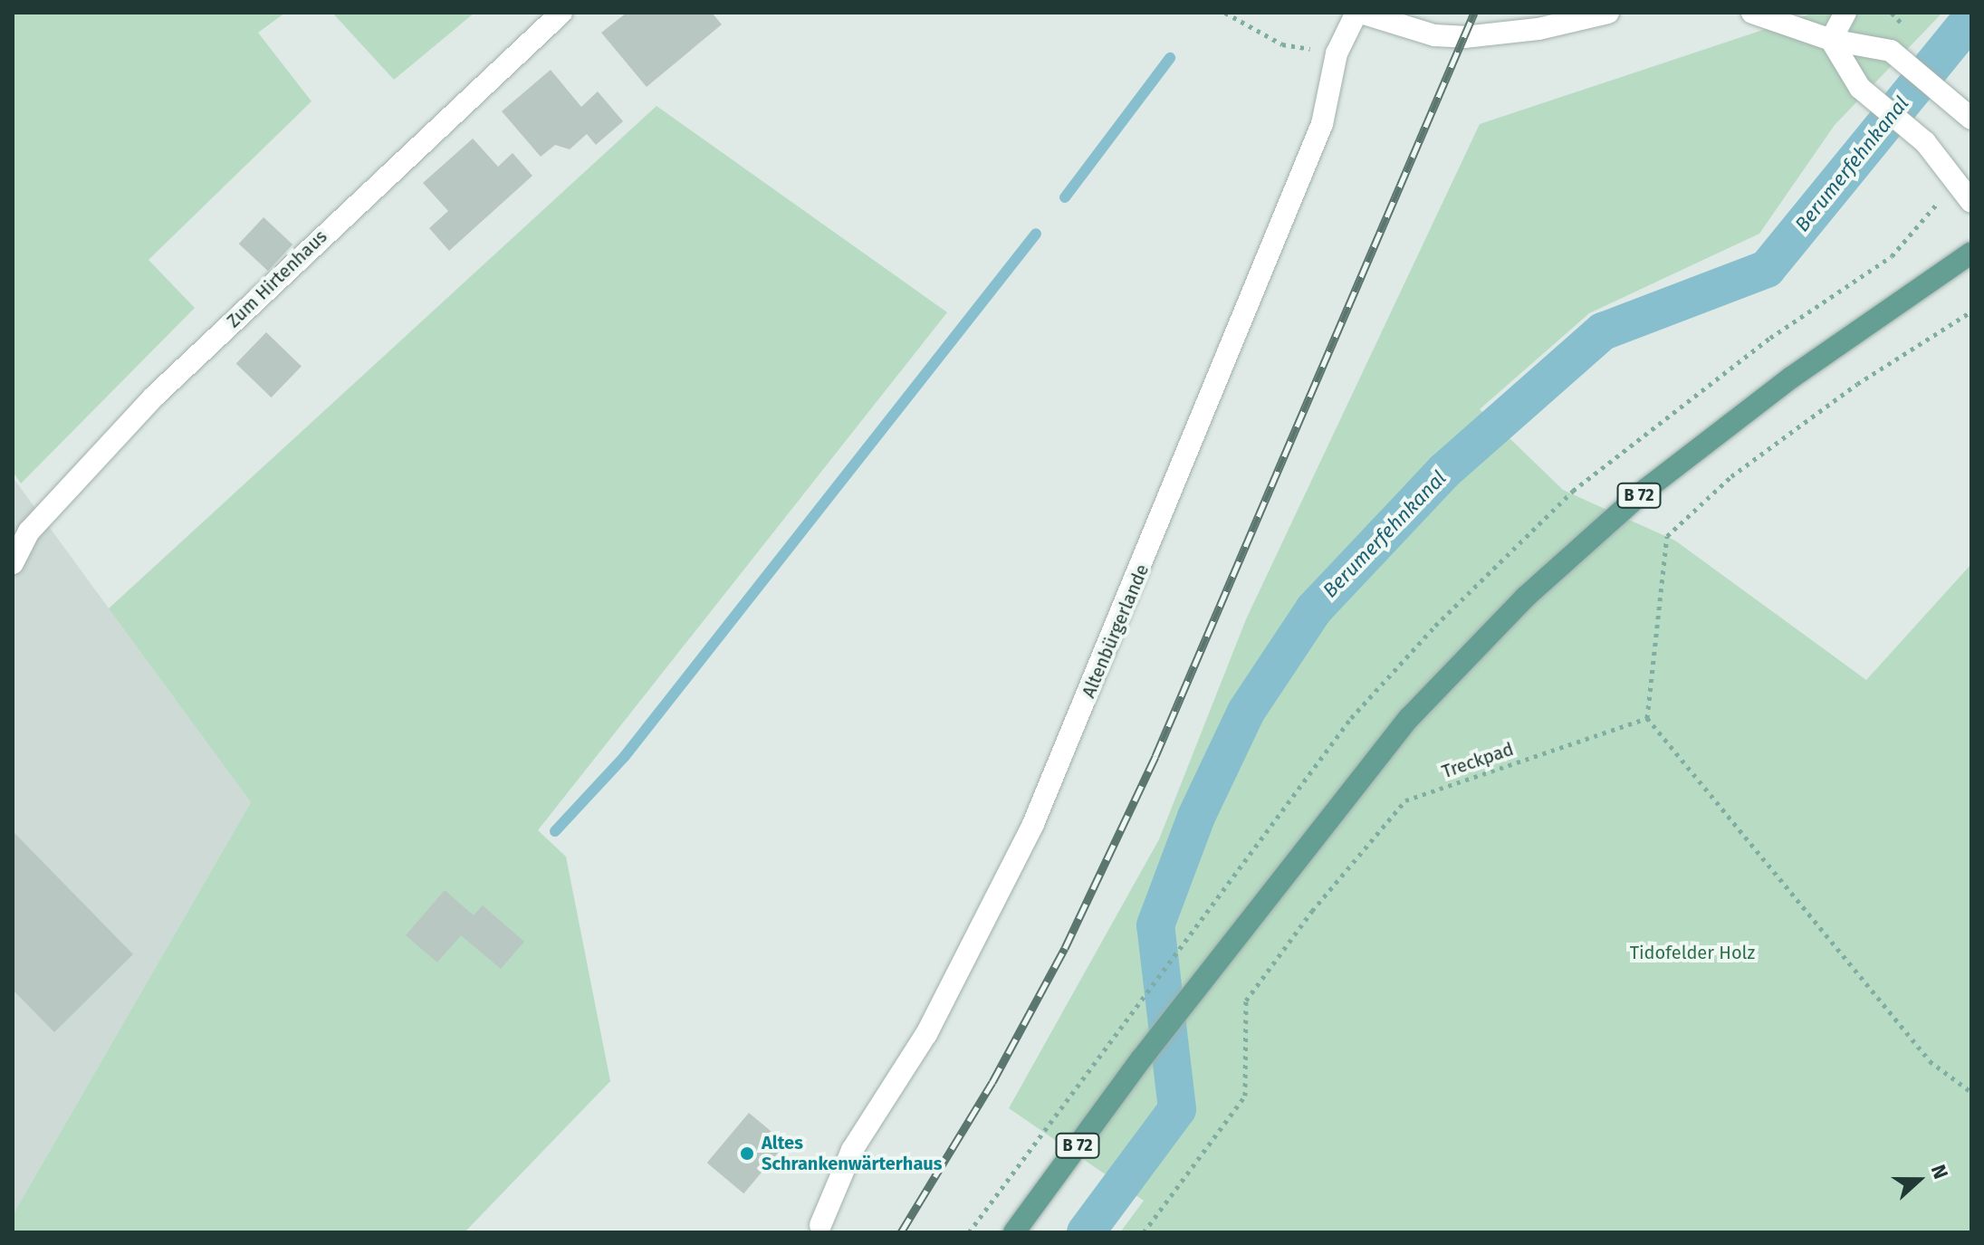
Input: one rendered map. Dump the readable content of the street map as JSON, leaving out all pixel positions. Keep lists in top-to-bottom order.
{
  "streets": {
    "main road": ["B 72"],
    "street": ["Zum Hirtenhaus", "Altenbürgerlande"],
    "path": ["Treckpad"]
  },
  "water": ["Berumerfehnkanal"],
  "parks": ["Tidofelder Holz"],
  "places": ["Altes Schrankenwärterhaus"],
  "north": "right"
}
